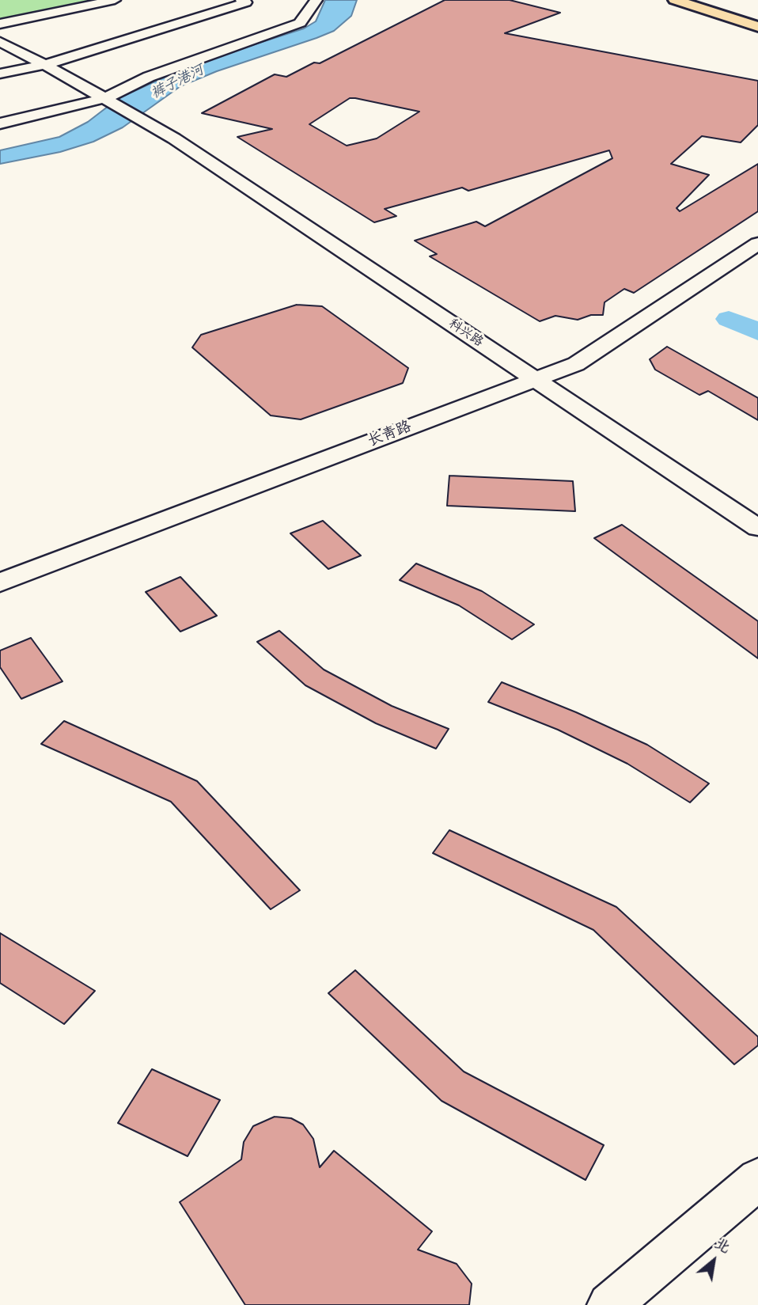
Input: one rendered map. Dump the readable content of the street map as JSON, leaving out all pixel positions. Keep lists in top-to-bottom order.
{
  "streets": {
    "street": ["科兴路", "长青路"]
  },
  "crossings": [
    ["科兴路", "长青路"]
  ],
  "water": ["裤子港河"],
  "north": "top right"
}
